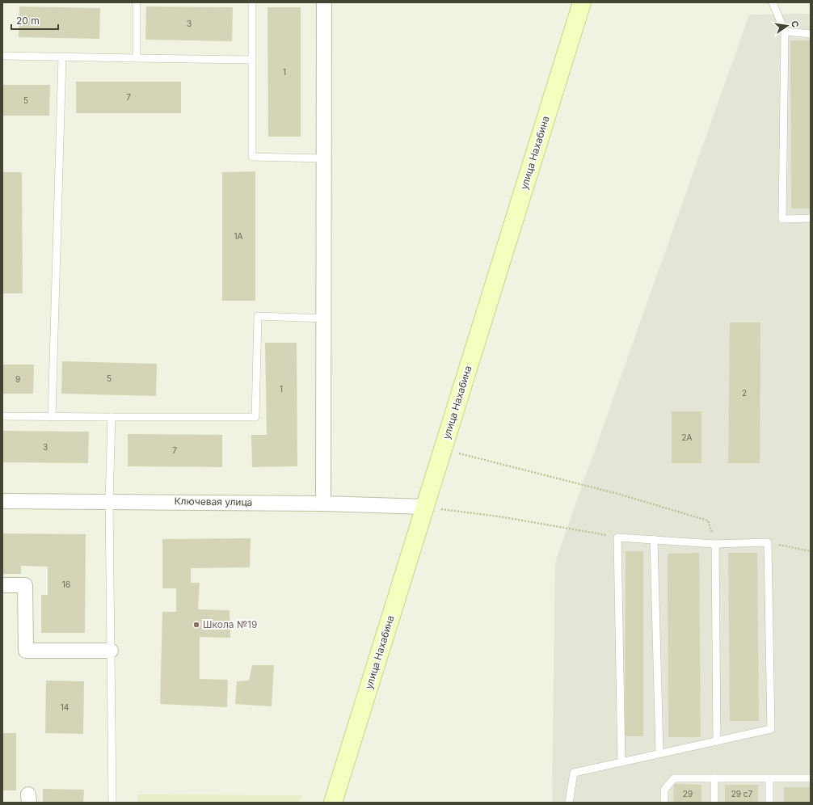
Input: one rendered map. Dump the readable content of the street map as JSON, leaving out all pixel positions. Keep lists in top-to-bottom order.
{
  "streets": {
    "main road": ["улица Нахабина"],
    "street": ["Ключевая улица"]
  },
  "crossings": [
    ["улица Нахабина", "Ключевая улица"]
  ],
  "places": ["Школа №19"],
  "house_numbers": [
    "3",
    "1",
    "7",
    "5",
    "1А",
    "5",
    "9",
    "1",
    "2",
    "2А",
    "3",
    "7",
    "16",
    "14",
    "29",
    "29 с7"
  ],
  "scale_bar": "20 m",
  "north": "right"
}
